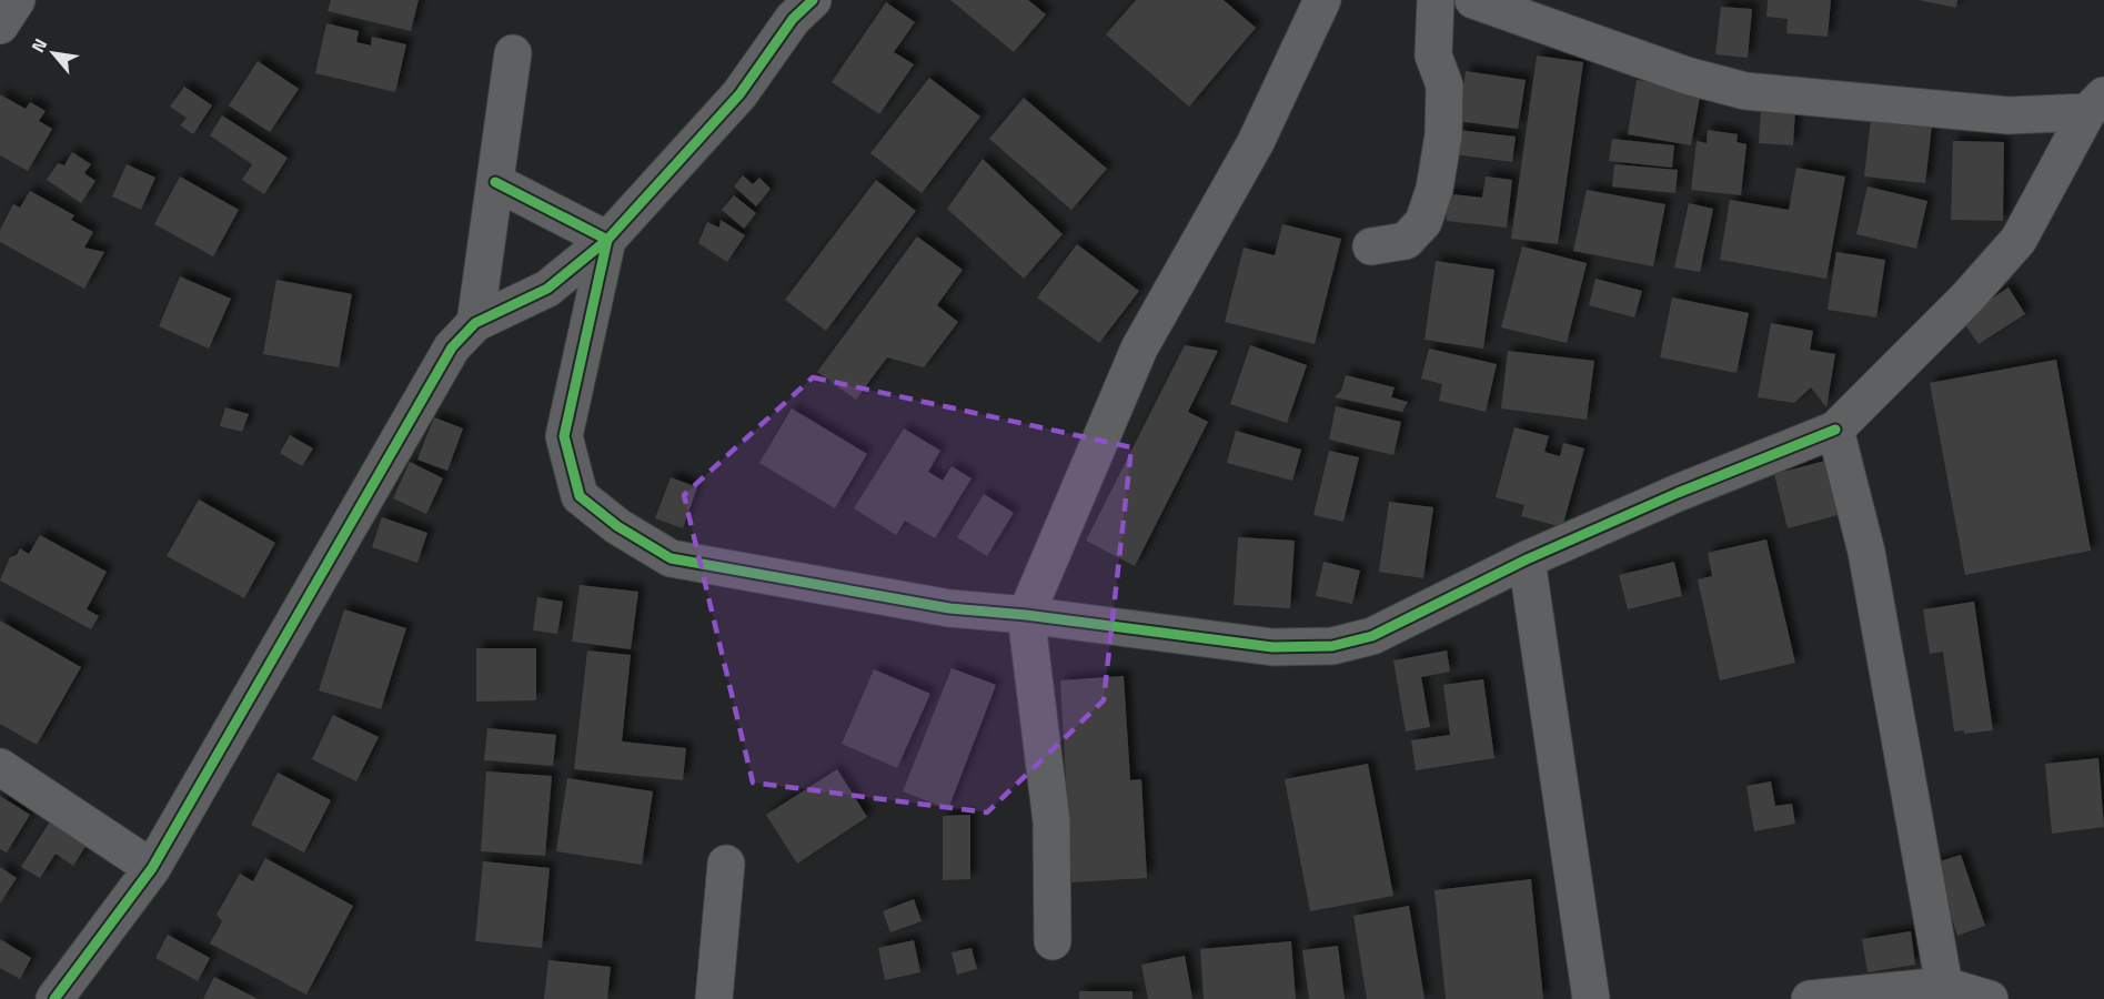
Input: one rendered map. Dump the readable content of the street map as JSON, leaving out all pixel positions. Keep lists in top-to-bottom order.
{
  "north": "top left"
}
